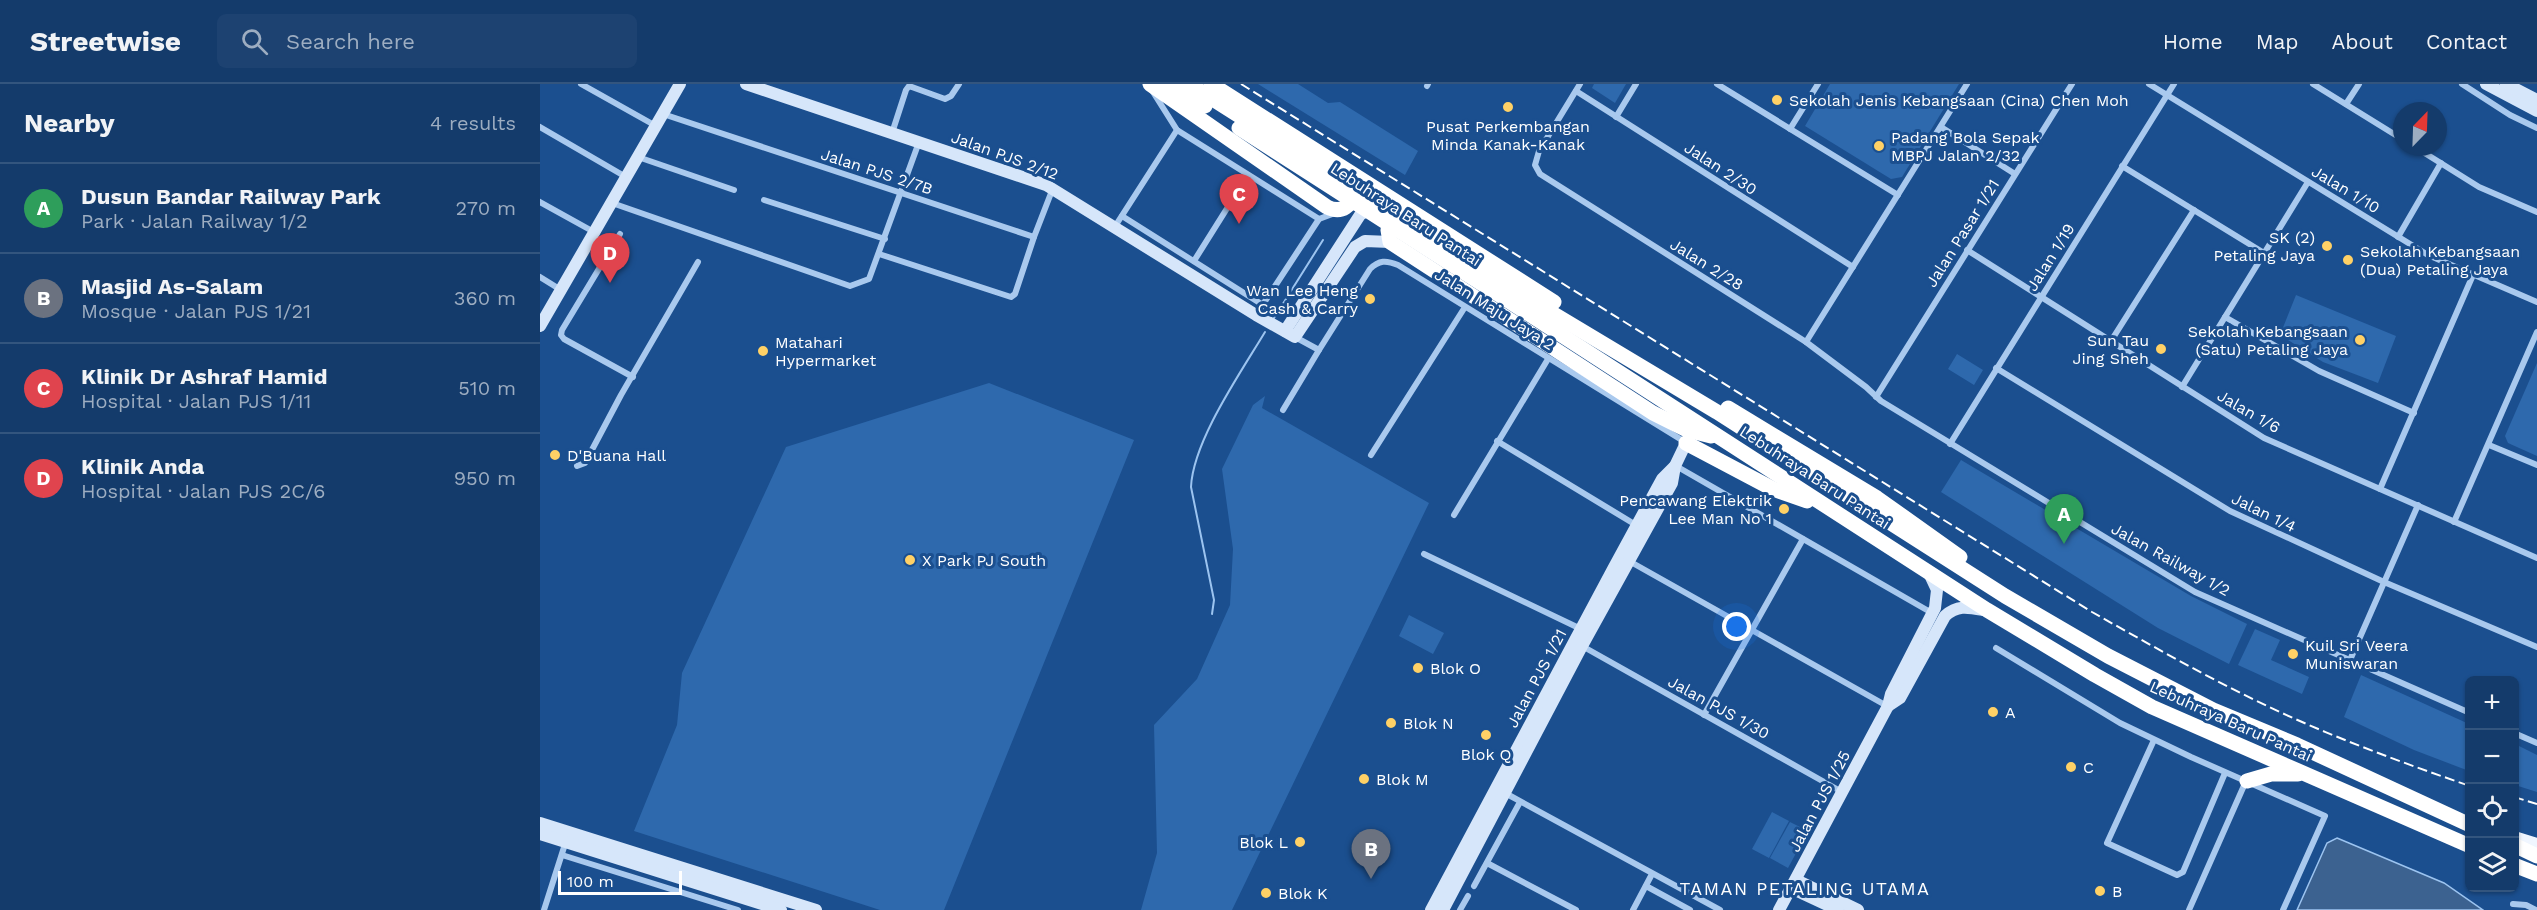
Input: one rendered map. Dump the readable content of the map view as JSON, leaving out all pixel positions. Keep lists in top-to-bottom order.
{
  "streets": {
    "highway": ["Lebuhraya Baru Pantai"],
    "street": [
      "Jalan PJS 2/12",
      "Jalan 2/30",
      "Jalan PJS 2/7B",
      "Jalan 1/10",
      "Jalan Pasar 1/21",
      "Jalan 1/19",
      "Jalan 2/28",
      "Jalan Maju Jaya 2",
      "Jalan 1/6",
      "Jalan 1/4",
      "Jalan Railway 1/2",
      "Jalan PJS 1/21",
      "Jalan PJS 1/30",
      "Jalan PJS 1/25"
    ]
  },
  "crossings": [
    ["Jalan 2/30", "Jalan 2/28"],
    ["Jalan 1/10", "Jalan 1/19"],
    ["Lebuhraya Baru Pantai", "Jalan PJS 1/25"],
    ["Jalan Pasar 1/21", "Jalan 2/28"],
    ["Jalan Pasar 1/21", "Jalan 1/6"],
    ["Jalan Pasar 1/21", "Jalan Railway 1/2"],
    ["Jalan 1/19", "Jalan 1/6"],
    ["Jalan 1/19", "Jalan 1/4"],
    ["Jalan 1/19", "Jalan Railway 1/2"],
    ["Jalan 2/28", "Jalan Railway 1/2"],
    ["Jalan Maju Jaya 2", "Jalan PJS 1/21"],
    ["Jalan PJS 1/21", "Jalan PJS 1/30"],
    ["Jalan PJS 1/30", "Jalan PJS 1/25"]
  ],
  "districts": ["TAMAN PETALING UTAMA"],
  "places": [
    "Sekolah Jenis Kebangsaan (Cina) Chen Moh",
    "Pusat Perkembangan Minda Kanak-Kanak",
    "Padang Bola Sepak MBPJ Jalan 2/32",
    "SK (2) Petaling Jaya",
    "Sekolah Kebangsaan (Dua) Petaling Jaya",
    "Wan Lee Heng Cash & Carry",
    "Sekolah Kebangsaan (Satu) Petaling Jaya",
    "Sun Tau Jing Sheh",
    "Matahari Hypermarket",
    "D'Buana Hall",
    "Pencawang Elektrik Lee Man No 1",
    "X Park PJ South",
    "Kuil Sri Veera Muniswaran",
    "Blok O",
    "A",
    "Blok N",
    "Blok Q",
    "C",
    "Blok M",
    "Blok L",
    "B",
    "Blok K"
  ],
  "scale_bar": "100 m",
  "north": "top right",
  "page": {
    "header": "Streetwise",
    "search": "Search here",
    "nav": [
      "Home",
      "Map",
      "About",
      "Contact"
    ],
    "heading": ["Nearby", "4 results"],
    "list": [
      {
        "mark": "A",
        "name": "Dusun Bandar Railway Park",
        "note": "Park · Jalan Railway 1/2",
        "value": "270 m"
      },
      {
        "mark": "B",
        "name": "Masjid As-Salam",
        "note": "Mosque · Jalan PJS 1/21",
        "value": "360 m"
      },
      {
        "mark": "C",
        "name": "Klinik Dr Ashraf Hamid",
        "note": "Hospital · Jalan PJS 1/11",
        "value": "510 m"
      },
      {
        "mark": "D",
        "name": "Klinik Anda",
        "note": "Hospital · Jalan PJS 2C/6",
        "value": "950 m"
      }
    ],
    "pins": [
      "C",
      "D",
      "A",
      "B"
    ],
    "map_buttons": ["+", "−"],
    "scale": "100 m"
  }
}
